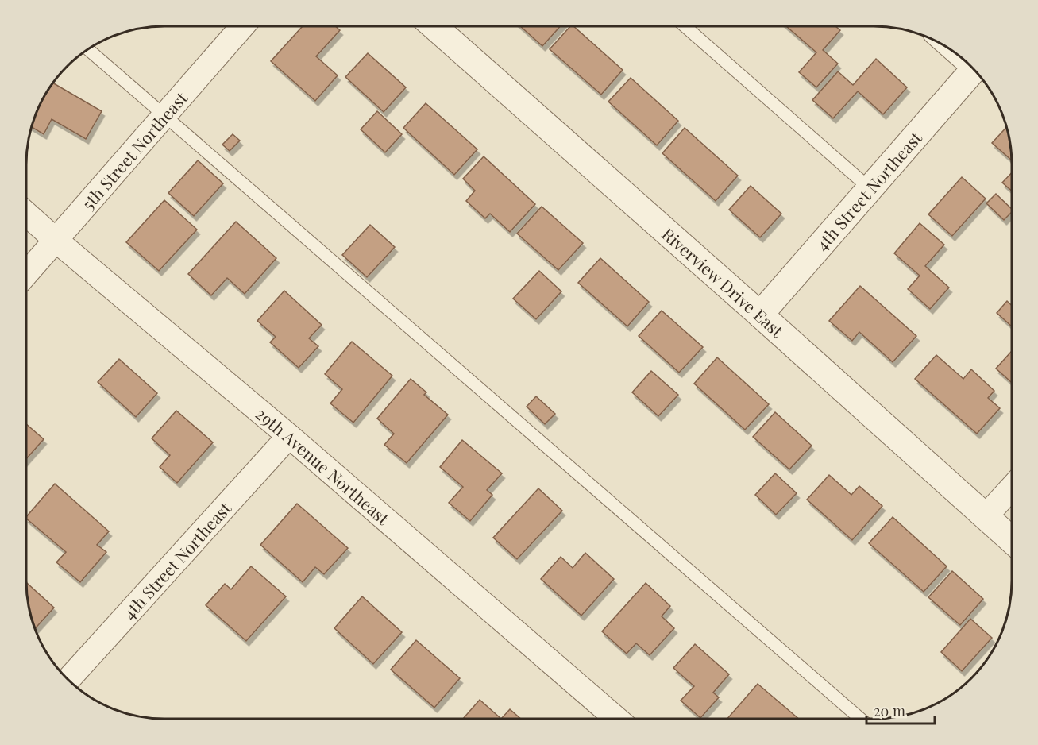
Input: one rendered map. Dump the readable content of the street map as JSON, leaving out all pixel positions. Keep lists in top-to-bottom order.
{
  "streets": {
    "street": [
      "5th Street Northeast",
      "4th Street Northeast",
      "Riverview Drive East",
      "29th Avenue Northeast"
    ]
  },
  "crossings": [
    ["5th Street Northeast", "29th Avenue Northeast"],
    ["4th Street Northeast", "Riverview Drive East"],
    ["4th Street Northeast", "29th Avenue Northeast"]
  ],
  "scale_bar": "20 m"
}
